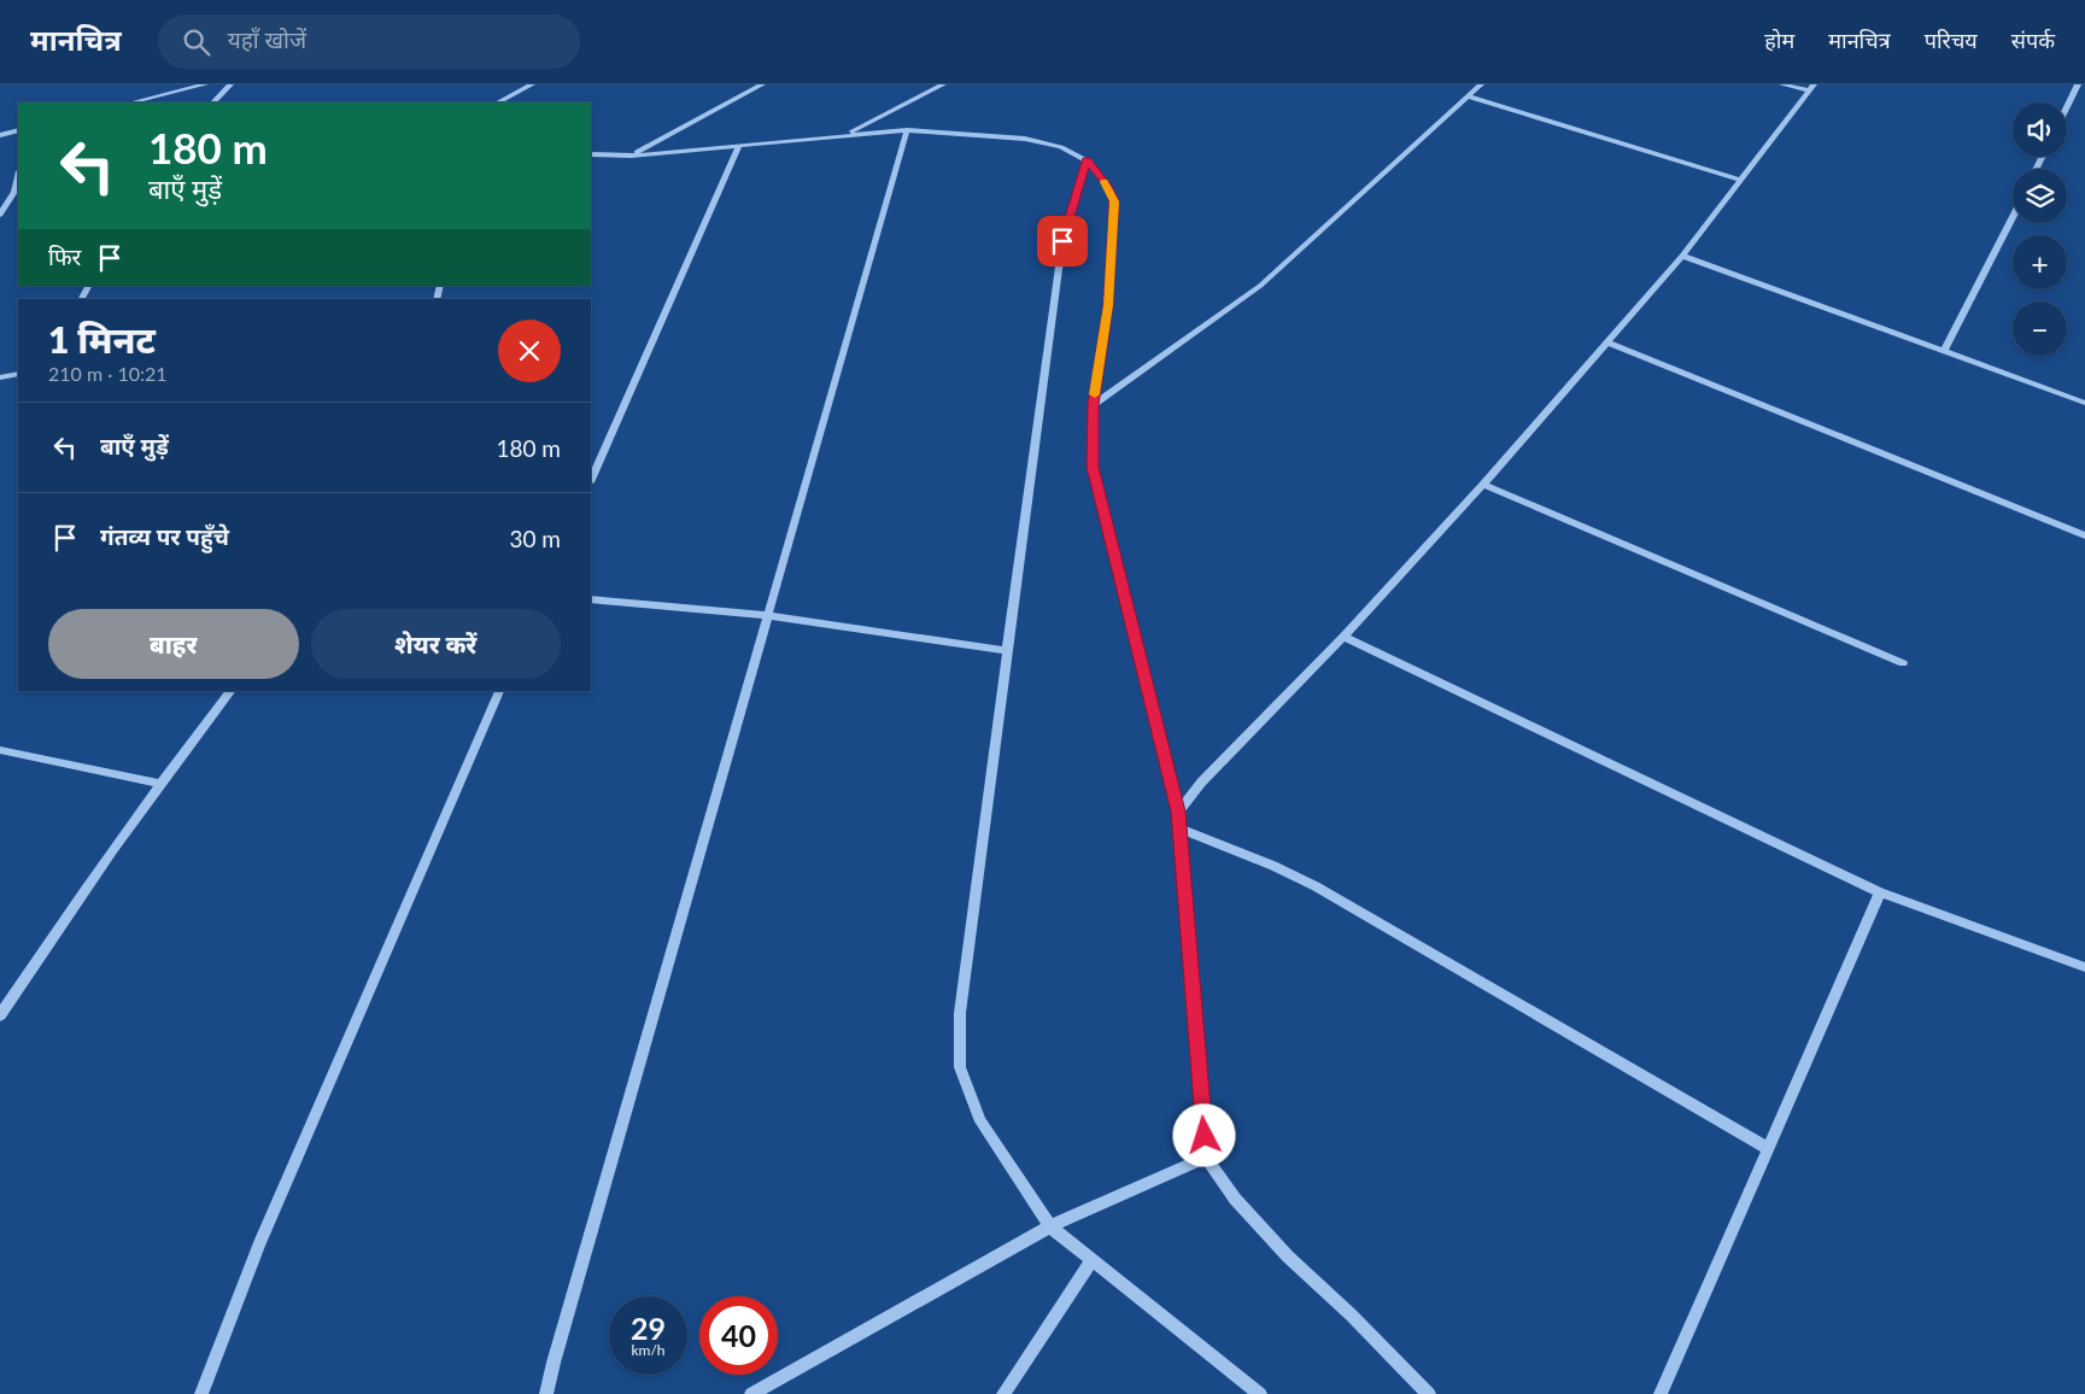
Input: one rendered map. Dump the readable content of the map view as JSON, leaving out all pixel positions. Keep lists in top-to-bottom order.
{
  "page": {
    "header": "मानचित्र",
    "search": "यहाँ खोजें",
    "nav": [
      "होम",
      "मानचित्र",
      "परिचय",
      "संपर्क"
    ],
    "map_buttons": ["+", "−"],
    "turn": ["180 m", "बाएँ मुड़ें"],
    "then": "फिर",
    "heading": ["1 मिनट", "210 m · 10:21"],
    "list": [
      {
        "name": "बाएँ मुड़ें",
        "value": "180 m"
      },
      {
        "name": "गंतव्य पर पहुँचे",
        "value": "30 m"
      }
    ],
    "buttons": ["बाहर", "शेयर करें"],
    "speed": "29 km/h",
    "limit": "40"
  }
}
